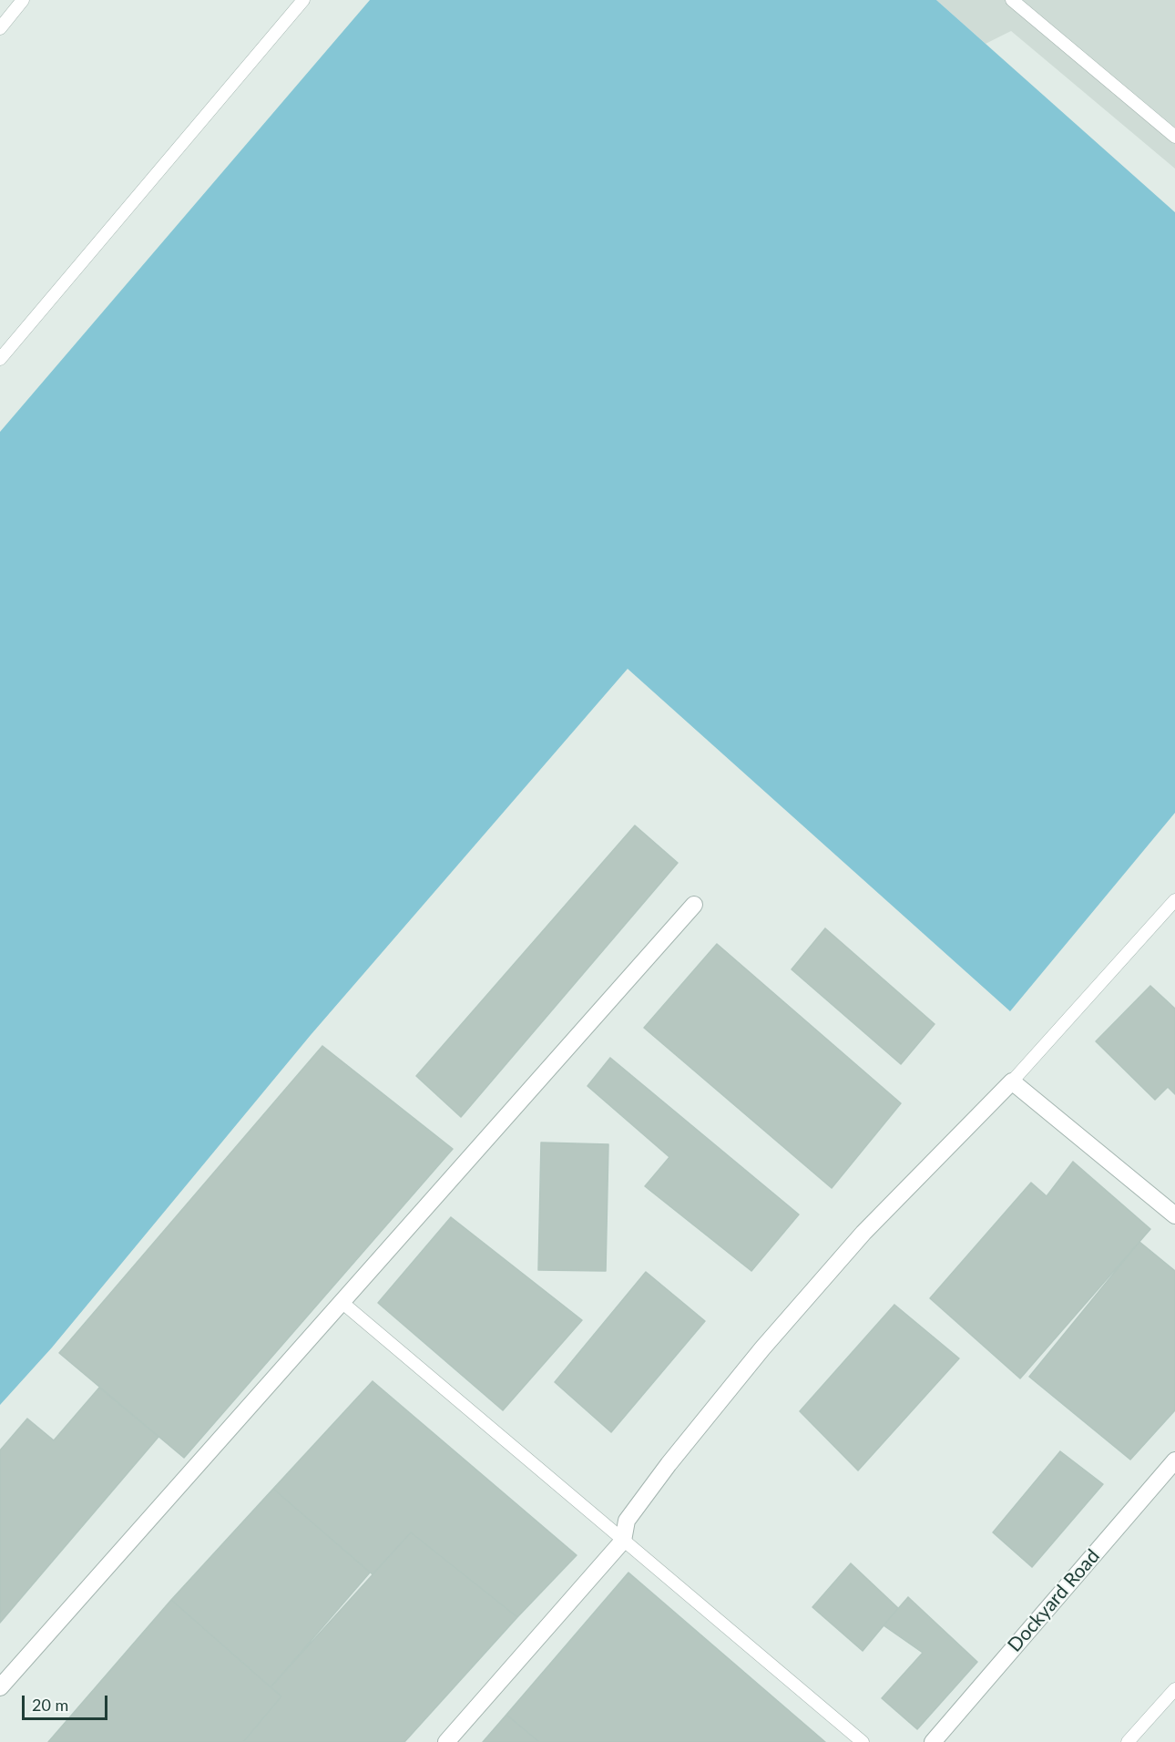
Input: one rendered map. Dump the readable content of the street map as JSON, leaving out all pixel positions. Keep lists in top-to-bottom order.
{
  "streets": {
    "street": ["Dockyard Road"]
  },
  "scale_bar": "20 m"
}
